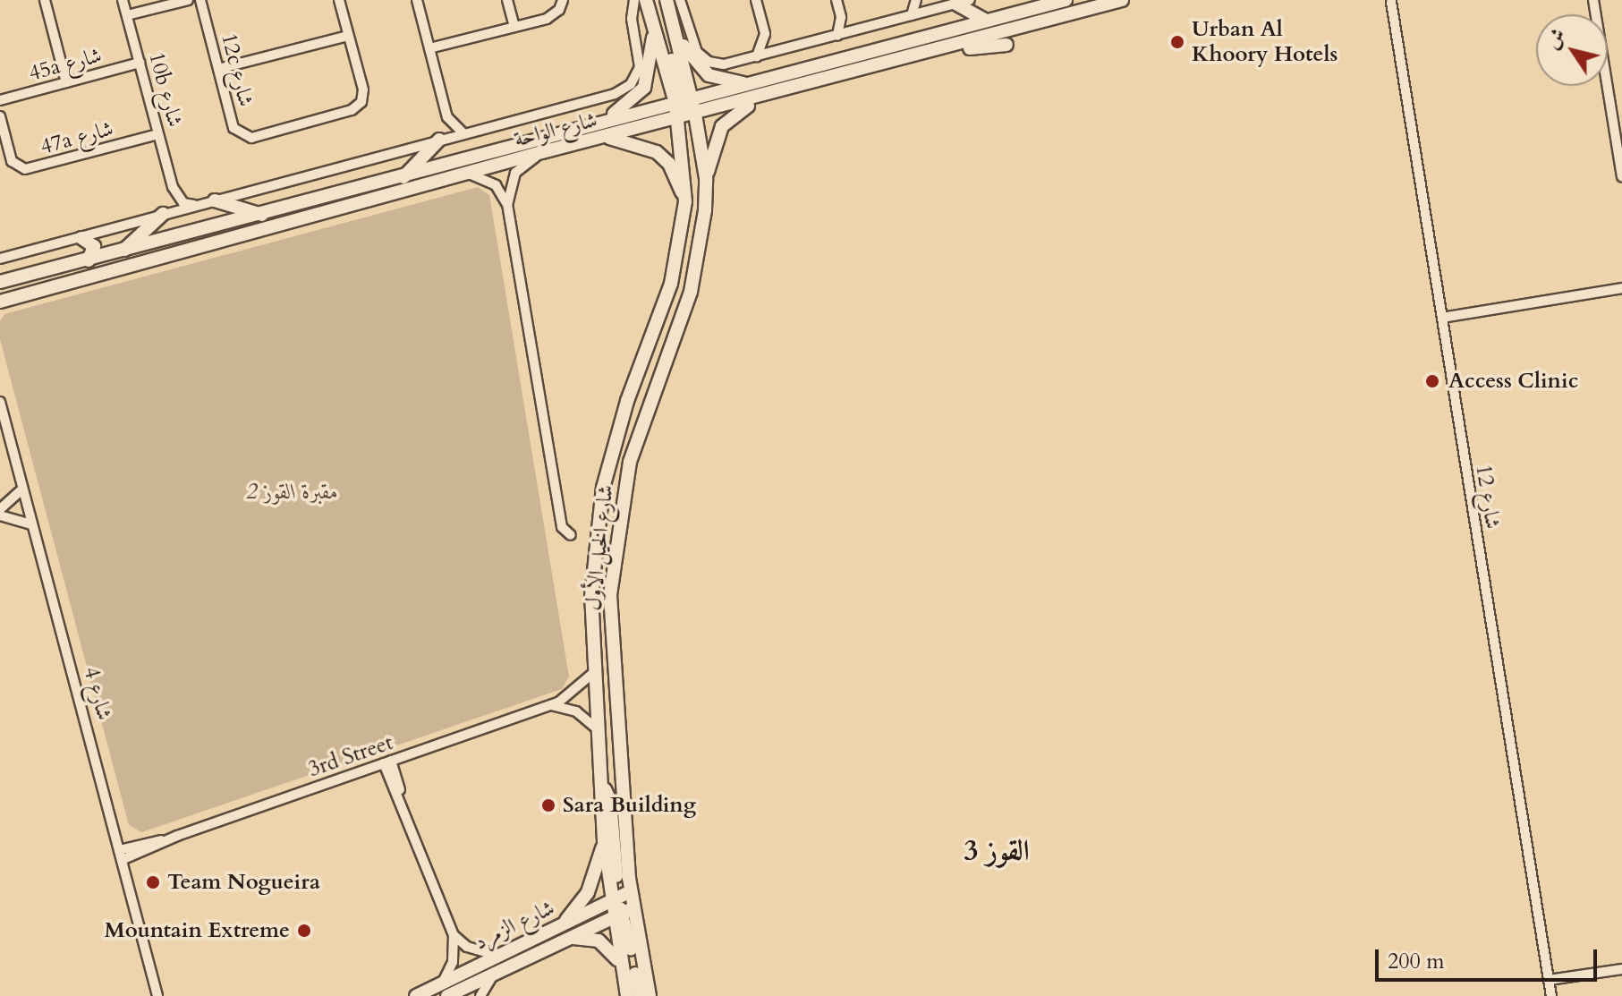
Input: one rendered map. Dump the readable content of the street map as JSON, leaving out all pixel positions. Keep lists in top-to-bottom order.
{
  "streets": {
    "main road": ["شارع الواحة", "شارع الخيل الأول", "شارع الزمرد"],
    "street": [
      "45a شارع",
      "12c شارع",
      "10b شارع",
      "47a شارع",
      "شارع 12",
      "شارع 4",
      "3rd Street"
    ]
  },
  "crossings": [
    ["45a شارع", "10b شارع"],
    ["10b شارع", "47a شارع"],
    ["شارع الواحة", "شارع الخيل الأول"],
    ["شارع الخيل الأول", "3rd Street"],
    ["شارع الخيل الأول", "شارع الزمرد"],
    ["شارع 4", "3rd Street"],
    ["3rd Street", "شارع الزمرد"]
  ],
  "districts": ["القوز 3"],
  "parks": ["مقبرة القوز 2"],
  "places": [
    "Urban Al Khoory Hotels",
    "Access Clinic",
    "Sara Building",
    "Team Nogueira",
    "Mountain Extreme"
  ],
  "scale_bar": "200 m",
  "north": "top left"
}
